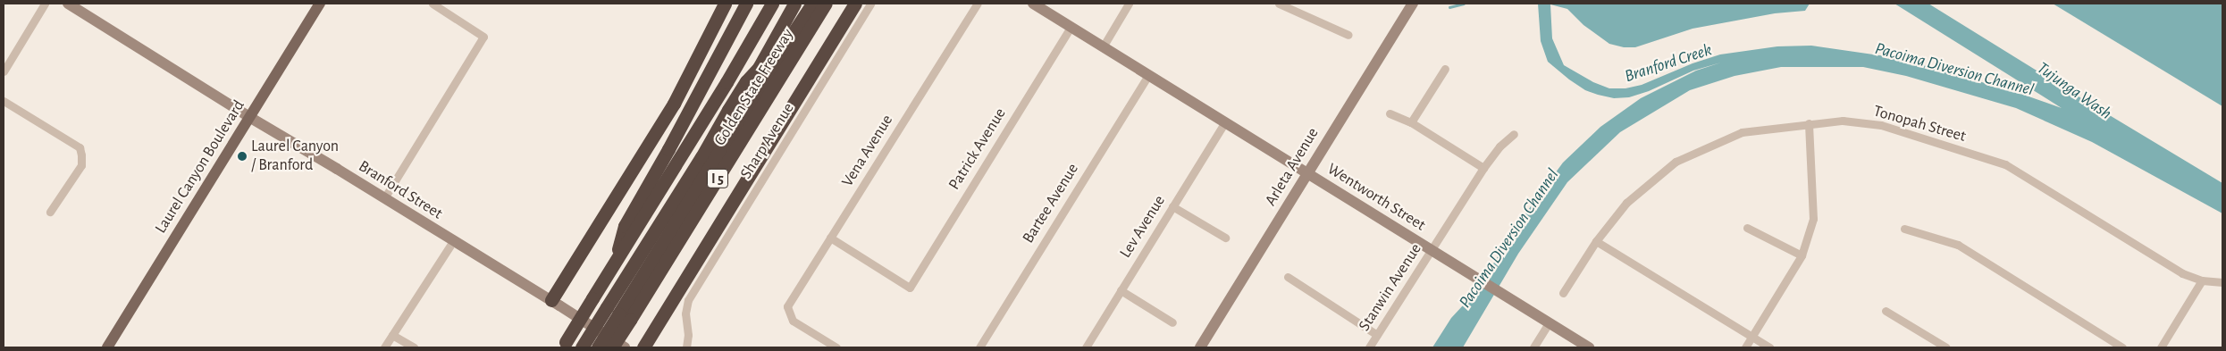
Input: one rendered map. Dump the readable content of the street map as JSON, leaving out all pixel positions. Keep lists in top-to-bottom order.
{
  "streets": {
    "highway": ["Golden State Freeway", "I 5"],
    "main road": [
      "Laurel Canyon Boulevard",
      "Arleta Avenue",
      "Branford Street",
      "Wentworth Street"
    ],
    "street": [
      "Tonopah Street",
      "Sharp Avenue",
      "Patrick Avenue",
      "Vena Avenue",
      "Bartee Avenue",
      "Lev Avenue",
      "Stanwin Avenue"
    ]
  },
  "crossings": [
    ["Patrick Avenue", "Vena Avenue"],
    ["Patrick Avenue", "Wentworth Street"],
    ["Laurel Canyon Boulevard", "Branford Street"],
    ["Arleta Avenue", "Wentworth Street"],
    ["Wentworth Street", "Bartee Avenue"],
    ["Wentworth Street", "Lev Avenue"],
    ["Wentworth Street", "Stanwin Avenue"]
  ],
  "water": ["Branford Creek", "Pacoima Diversion Channel", "Tujunga Wash"],
  "places": ["Laurel Canyon / Branford"]
}
